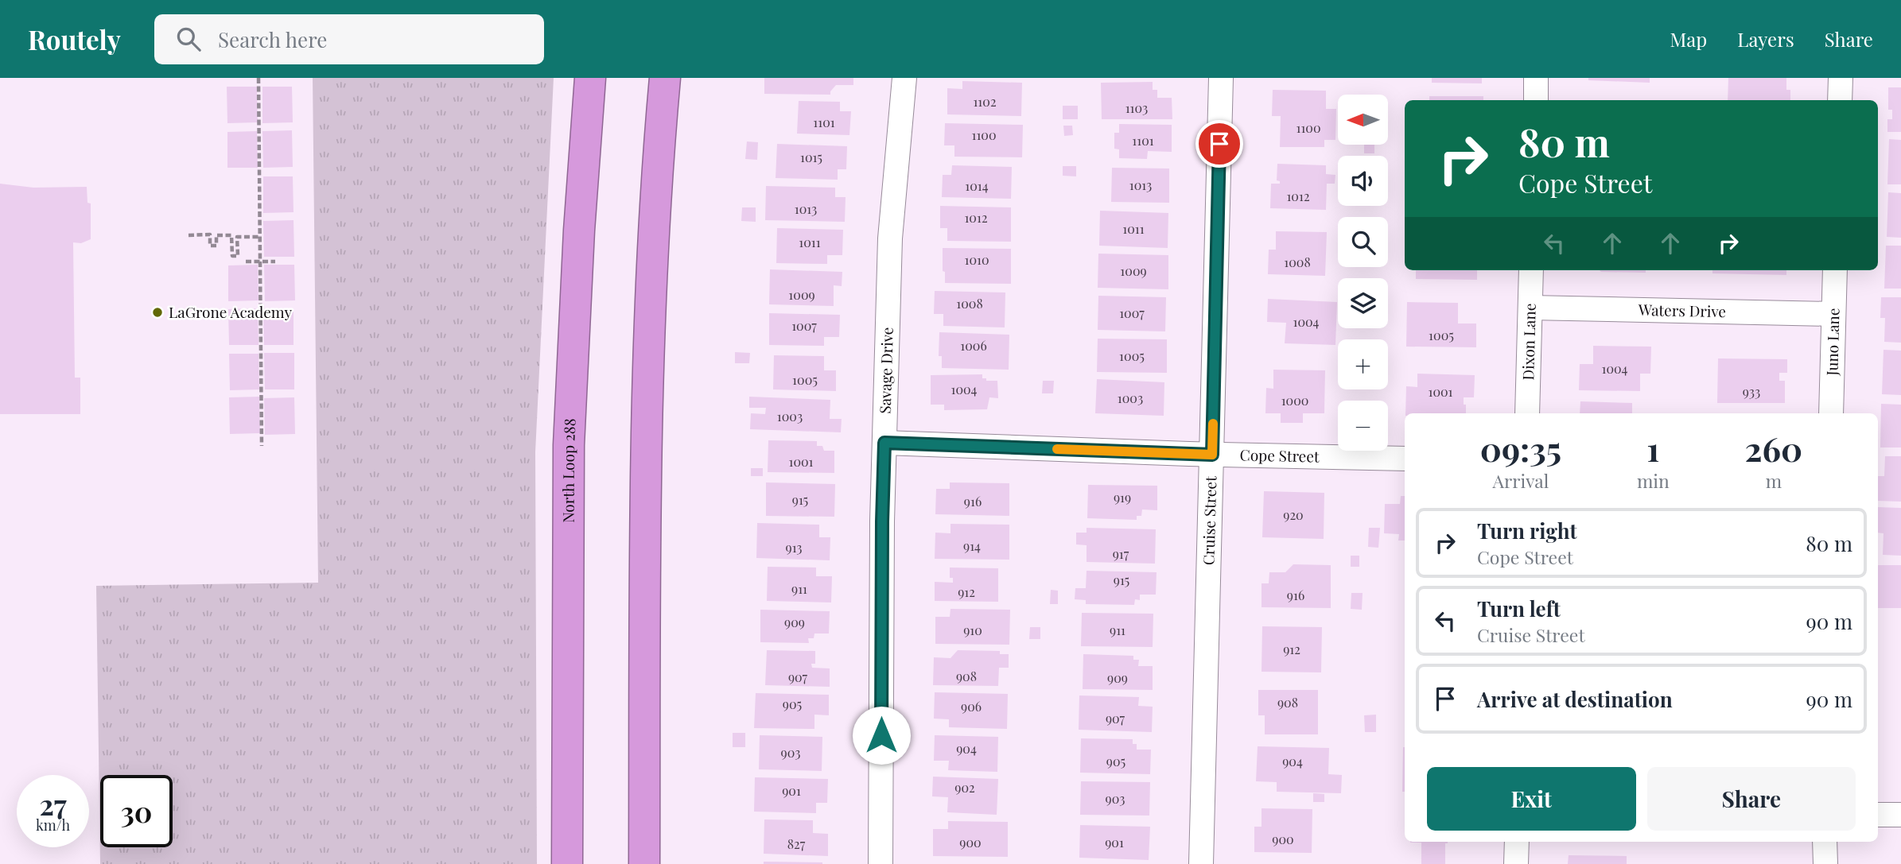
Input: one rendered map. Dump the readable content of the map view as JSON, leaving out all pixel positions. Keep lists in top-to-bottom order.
{
  "streets": {
    "highway": ["North Loop 288"],
    "street": [
      "Waters Drive",
      "Dixon Lane",
      "Juno Lane",
      "Savage Drive",
      "Cope Street",
      "Cruise Street"
    ]
  },
  "crossings": [
    ["Waters Drive", "Dixon Lane"],
    ["Waters Drive", "Juno Lane"],
    ["Savage Drive", "Cope Street"],
    ["Cope Street", "Cruise Street"]
  ],
  "places": ["LaGrone Academy"],
  "house_numbers": [
    "1102",
    "1103",
    "1101",
    "1100",
    "1100",
    "1101",
    "1015",
    "1013",
    "1014",
    "1012",
    "1013",
    "1012",
    "1011",
    "1011",
    "1010",
    "1008",
    "1009",
    "1009",
    "1008",
    "1007",
    "1004",
    "1007",
    "1005",
    "1006",
    "1005",
    "1004",
    "1005",
    "1004",
    "1001",
    "933",
    "1003",
    "1000",
    "1003",
    "1001",
    "919",
    "915",
    "916",
    "920",
    "914",
    "913",
    "917",
    "915",
    "911",
    "912",
    "916",
    "909",
    "910",
    "911",
    "912",
    "908",
    "907",
    "909",
    "908",
    "905",
    "906",
    "907",
    "904",
    "903",
    "905",
    "904",
    "902",
    "901",
    "903",
    "900",
    "900",
    "901",
    "827"
  ],
  "north": "left",
  "page": {
    "header": "Routely",
    "search": "Search here",
    "nav": ["Map", "Layers", "Share"],
    "map_buttons": ["+", "−"],
    "turn": ["80 m", "Cope Street"],
    "eta": [
      "09:35",
      "Arrival",
      "1",
      "min",
      "260",
      "m"
    ],
    "list": [
      {
        "name": "Turn right",
        "note": "Cope Street",
        "value": "80 m"
      },
      {
        "name": "Turn left",
        "note": "Cruise Street",
        "value": "90 m"
      },
      {
        "name": "Arrive at destination",
        "value": "90 m"
      }
    ],
    "buttons": ["Exit", "Share"],
    "speed": "27 km/h",
    "limit": "30"
  }
}
